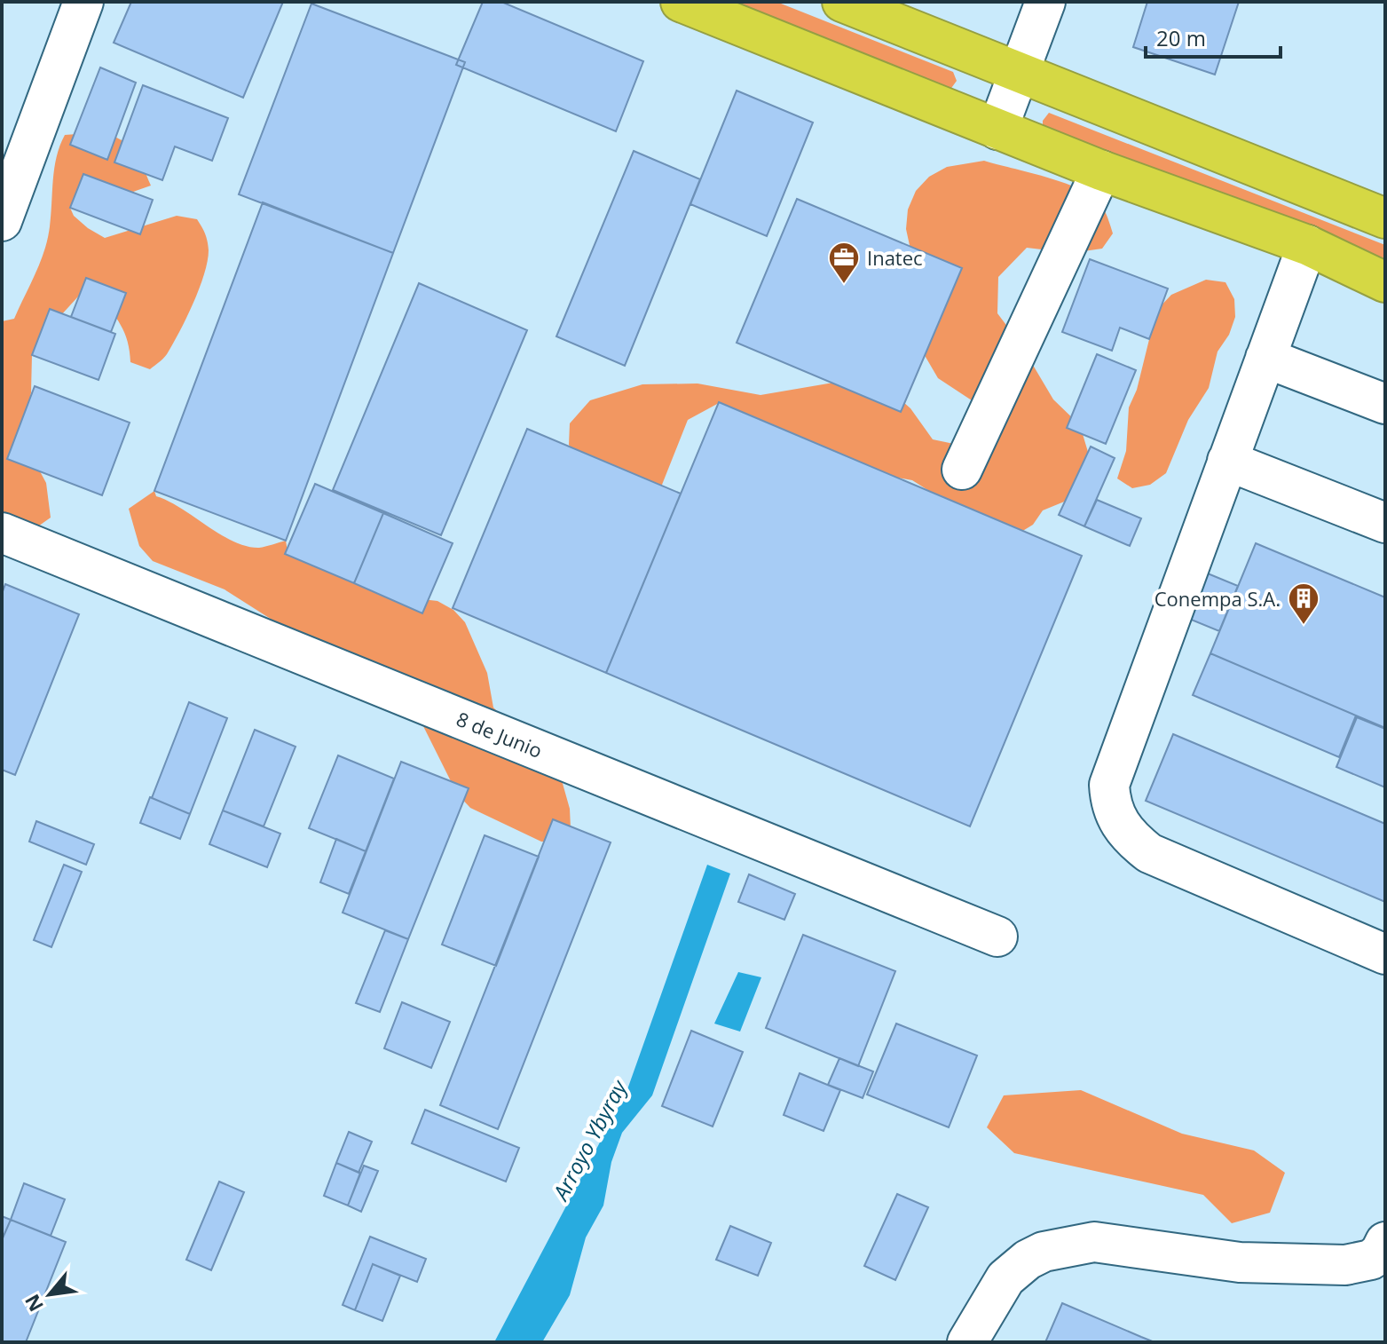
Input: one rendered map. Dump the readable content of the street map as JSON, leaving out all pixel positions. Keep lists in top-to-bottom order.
{
  "streets": {
    "street": ["8 de Junio"]
  },
  "water": ["Arroyo Ybyray"],
  "places": {
    "office": ["Inatec"],
    "building": ["Conempa S.A."]
  },
  "scale_bar": "20 m",
  "north": "bottom left"
}
